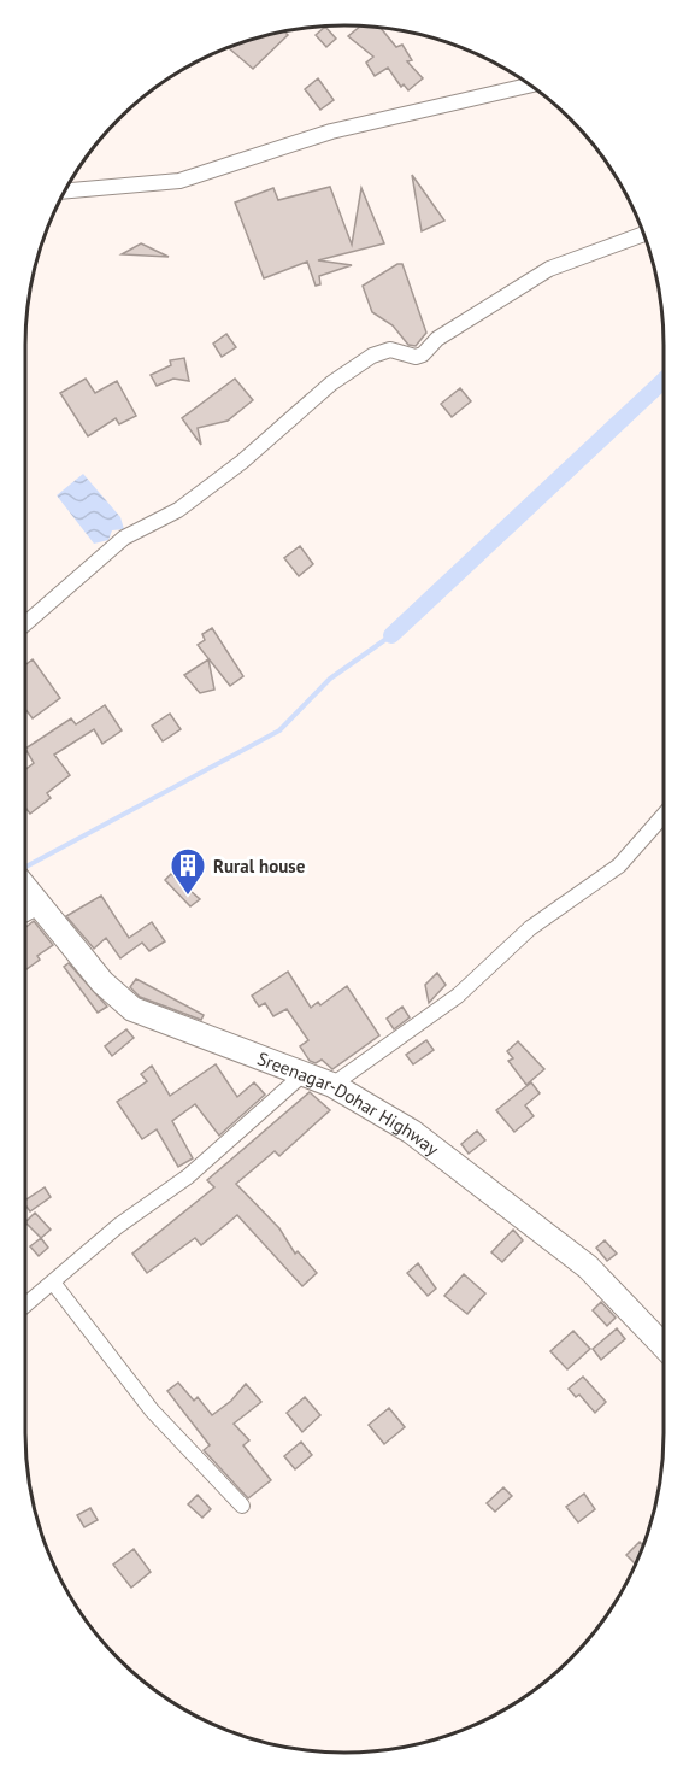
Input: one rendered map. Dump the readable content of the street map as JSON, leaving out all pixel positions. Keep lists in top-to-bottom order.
{
  "streets": {
    "main road": ["Sreenagar-Dohar Highway"]
  },
  "places": {
    "building": ["Rural house"]
  }
}
